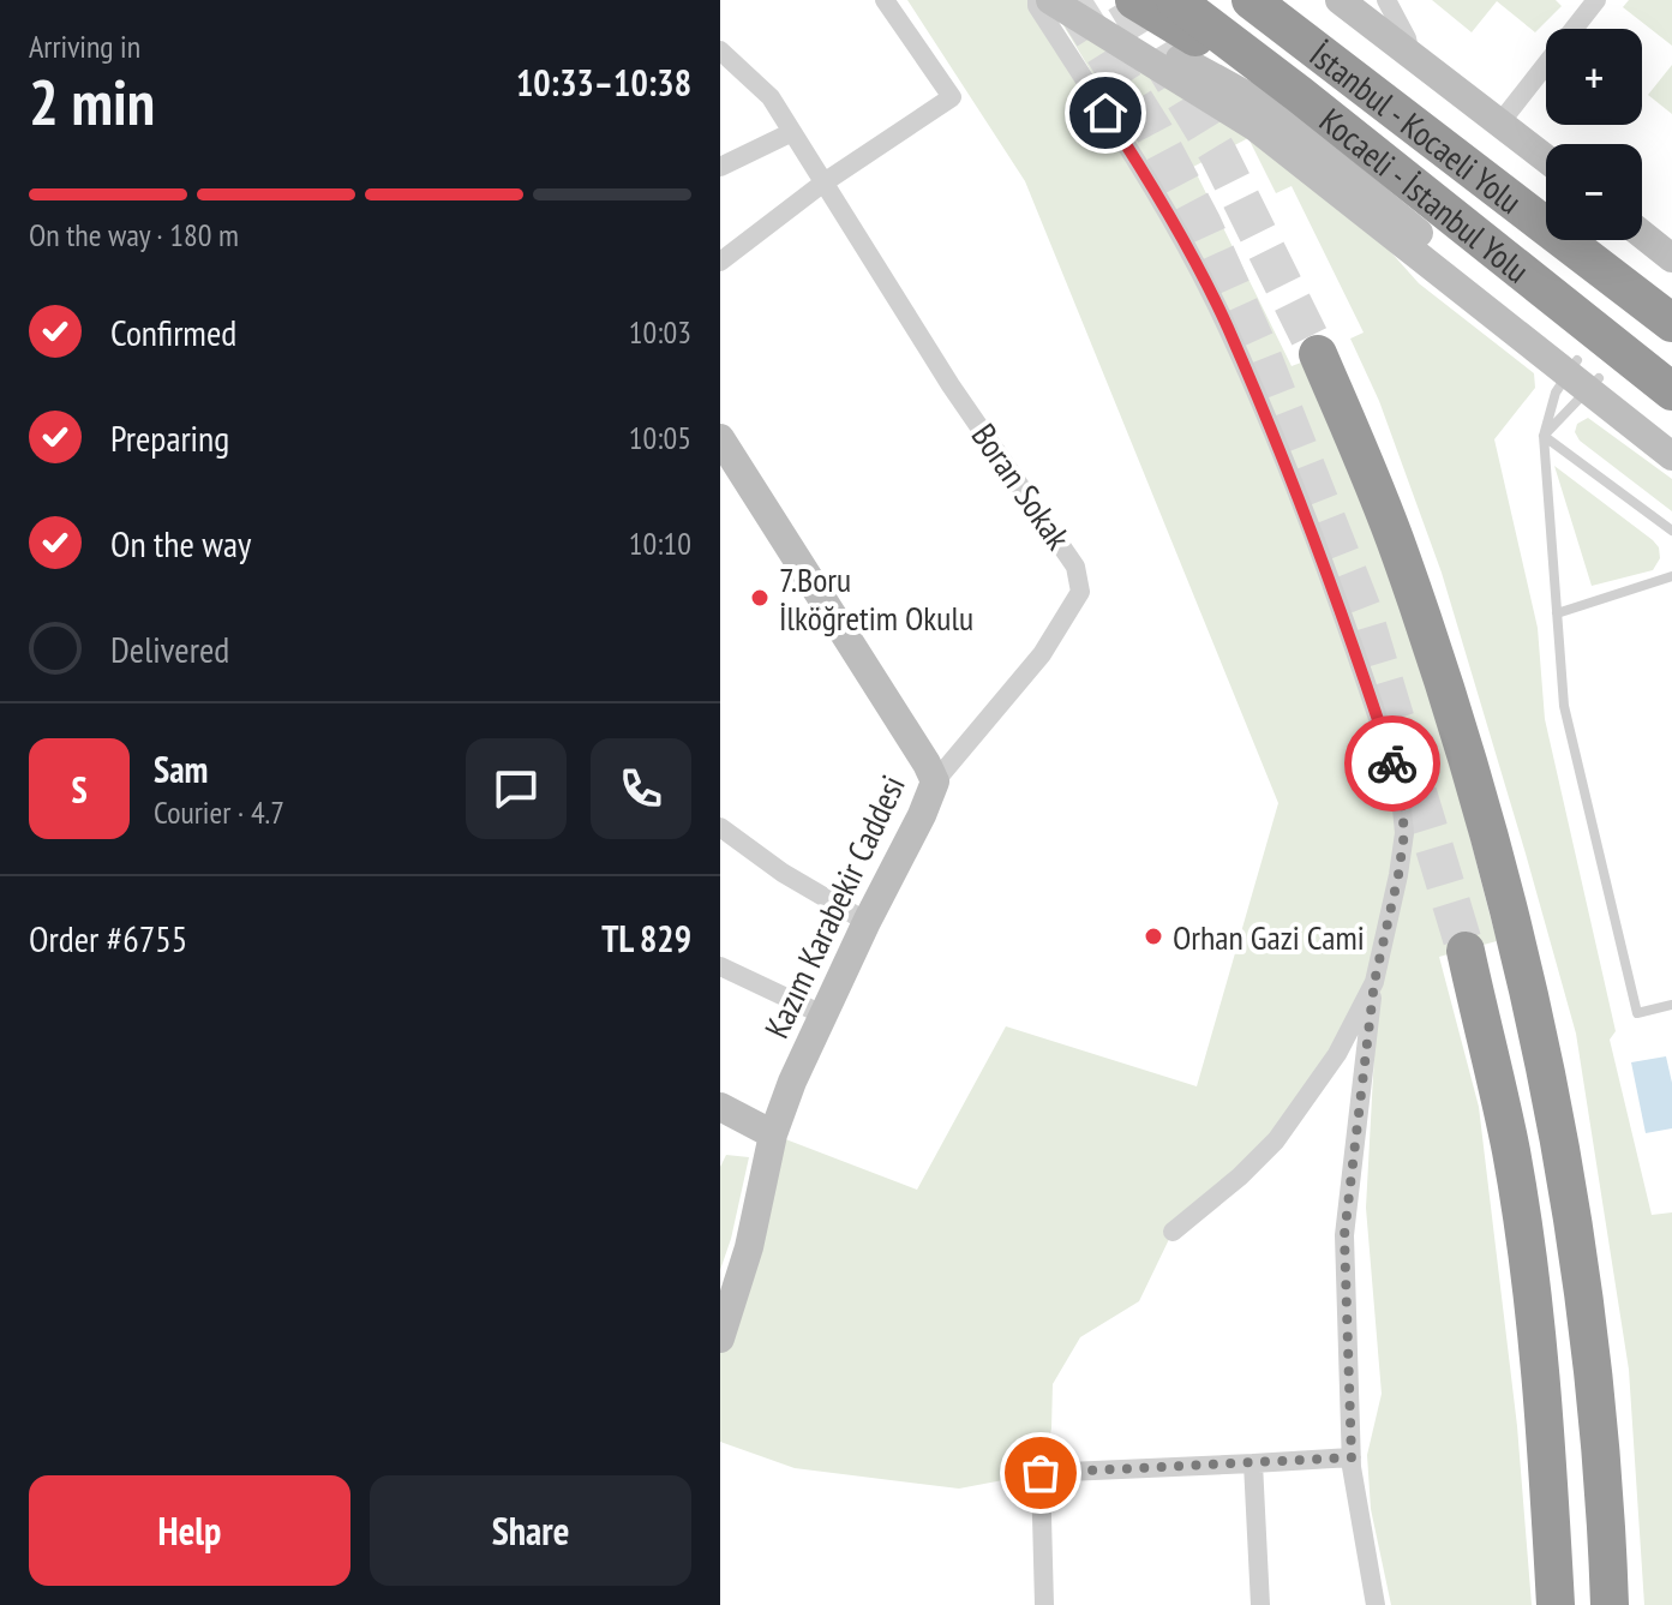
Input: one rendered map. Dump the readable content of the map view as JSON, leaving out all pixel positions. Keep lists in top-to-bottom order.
{
  "streets": {
    "highway": ["İstanbul - Kocaeli Yolu", "Kocaeli - İstanbul Yolu"],
    "main road": ["Kazım Karabekir Caddesi"],
    "street": ["Boran Sokak"]
  },
  "crossings": [
    ["Boran Sokak", "Kazım Karabekir Caddesi"]
  ],
  "places": ["7.Boru İlköğretim Okulu", "Orhan Gazi Cami"],
  "page": {
    "heading": ["2 min", "Arriving in", "10:33–10:38"],
    "panel": [
      "Sam",
      "Courier · 4.7",
      "Order #6755",
      "TL 829"
    ],
    "map_buttons": ["+", "−"],
    "bar": "On the way · 180 m",
    "list": [
      ["Confirmed", "10:03"],
      ["Preparing", "10:05"],
      ["On the way", "10:10"],
      "Delivered"
    ],
    "round": "S",
    "buttons": ["Help", "Share"]
  }
}
